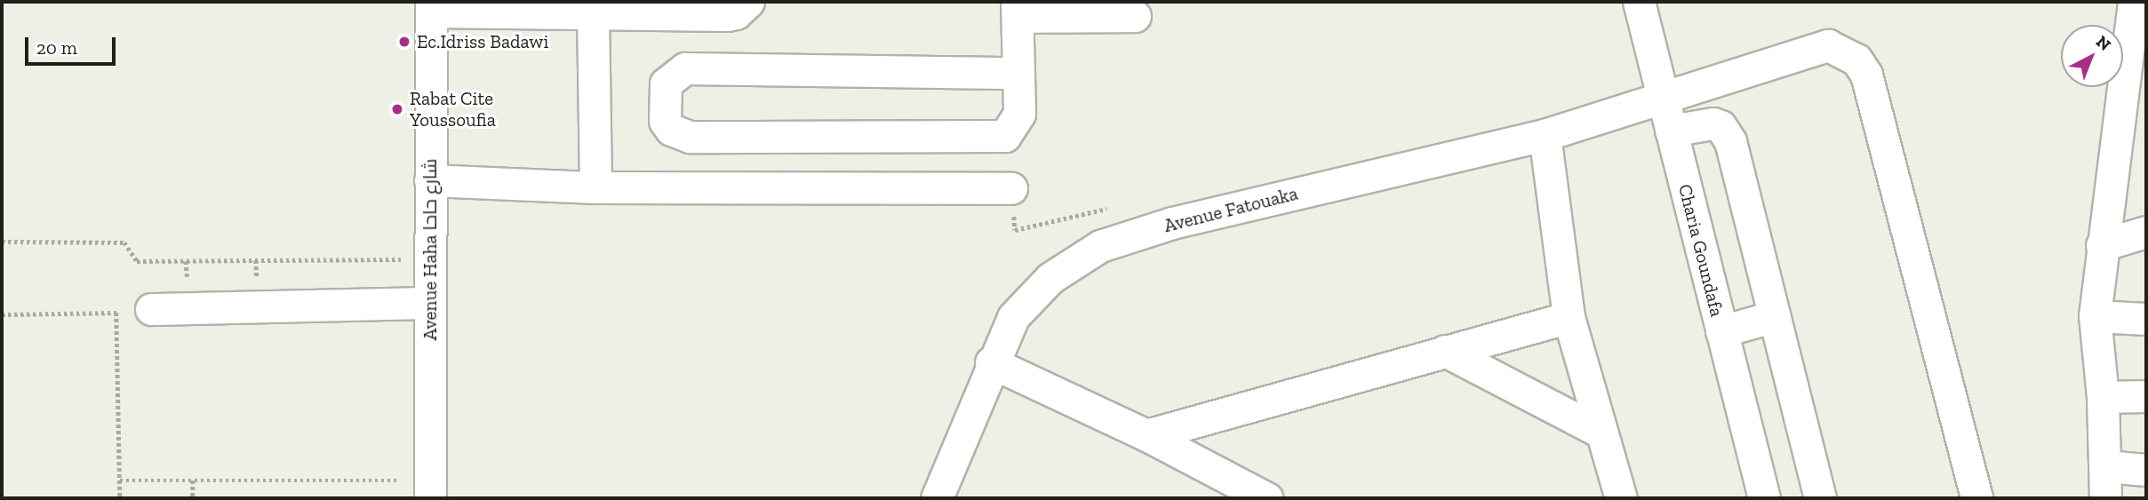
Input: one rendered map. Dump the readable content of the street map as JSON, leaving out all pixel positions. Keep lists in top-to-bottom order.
{
  "streets": {
    "street": ["Avenue Fatouaka", "Avenue Haha شارع حاحا", "Charia Goundafa"]
  },
  "crossings": [
    ["Avenue Fatouaka", "Charia Goundafa"]
  ],
  "places": ["Ec.Idriss Badawi", "Rabat Cite Youssoufia"],
  "scale_bar": "20 m",
  "north": "top right"
}
